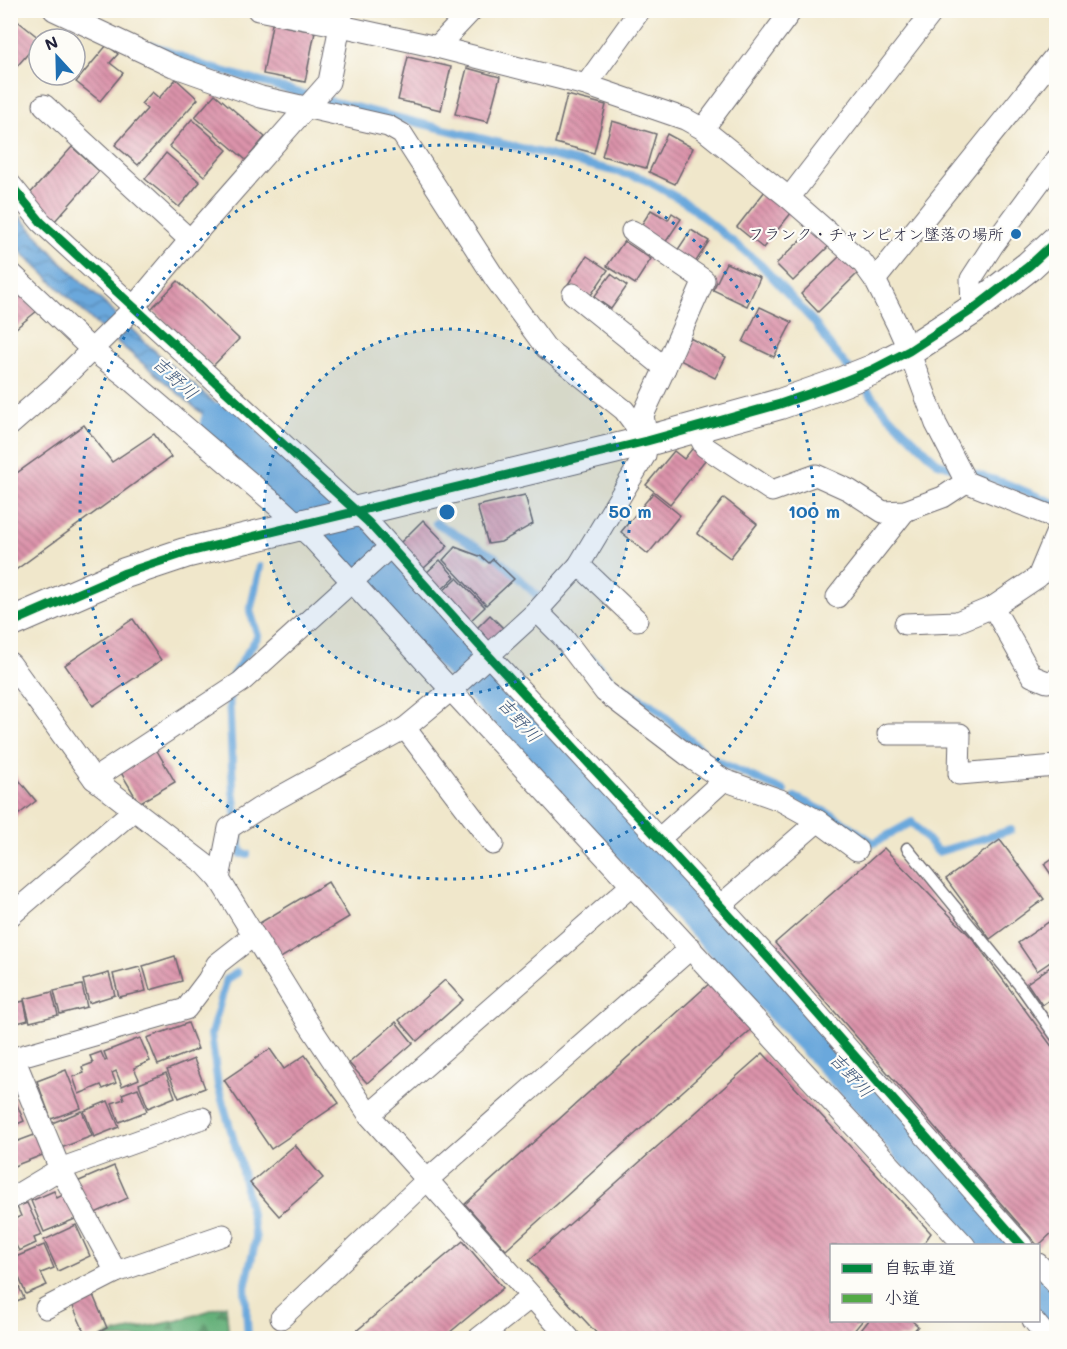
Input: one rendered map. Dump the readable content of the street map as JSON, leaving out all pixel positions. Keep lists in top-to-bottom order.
{
  "water": ["吉野川"],
  "places": ["フランク・チャンピオン墜落の場所"],
  "legend": ["自転車道", "小道"],
  "north": "top",
  "rings": ["50 m", "100 m"]
}
